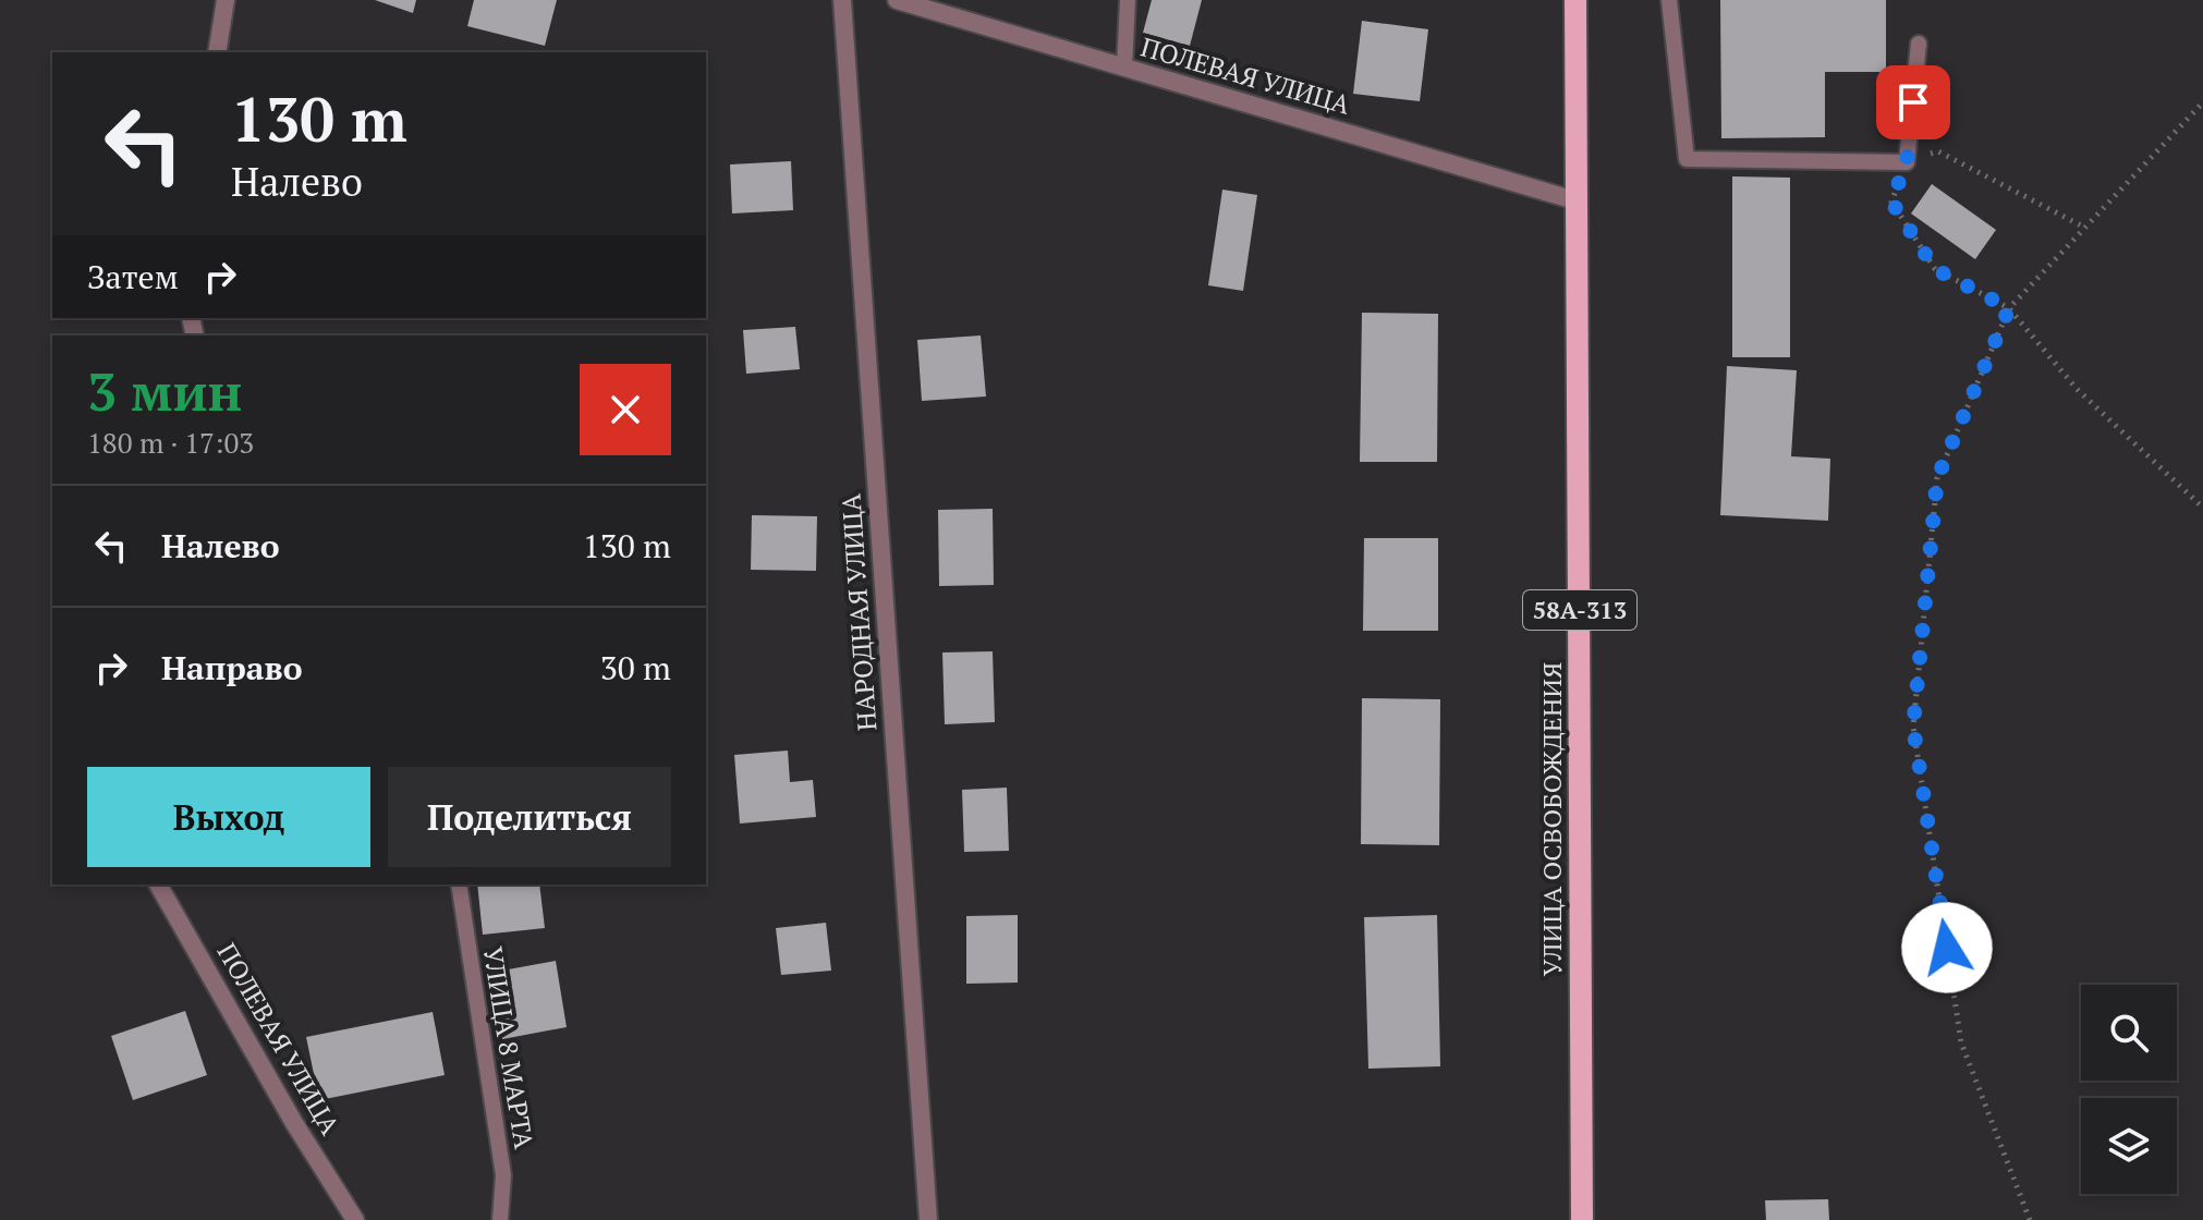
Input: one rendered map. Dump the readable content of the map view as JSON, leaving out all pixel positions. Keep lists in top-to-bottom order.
{
  "streets": {
    "main road": ["58А-313", "УЛИЦА ОСВОБОЖДЕНИЯ"],
    "street": ["ПОЛЕВАЯ УЛИЦА", "НАРОДНАЯ УЛИЦА"],
    "lane": ["УЛИЦА 8 МАРТА"]
  },
  "crossings": [
    ["ПОЛЕВАЯ УЛИЦА", "УЛИЦА ОСВОБОЖДЕНИЯ"]
  ],
  "page": {
    "turn": ["130 m", "Налево"],
    "then": "Затем",
    "heading": ["3 мин", "180 m · 17:03"],
    "list": [
      {
        "name": "Налево",
        "value": "130 m"
      },
      {
        "name": "Направо",
        "value": "30 m"
      }
    ],
    "buttons": ["Выход", "Поделиться"]
  }
}
